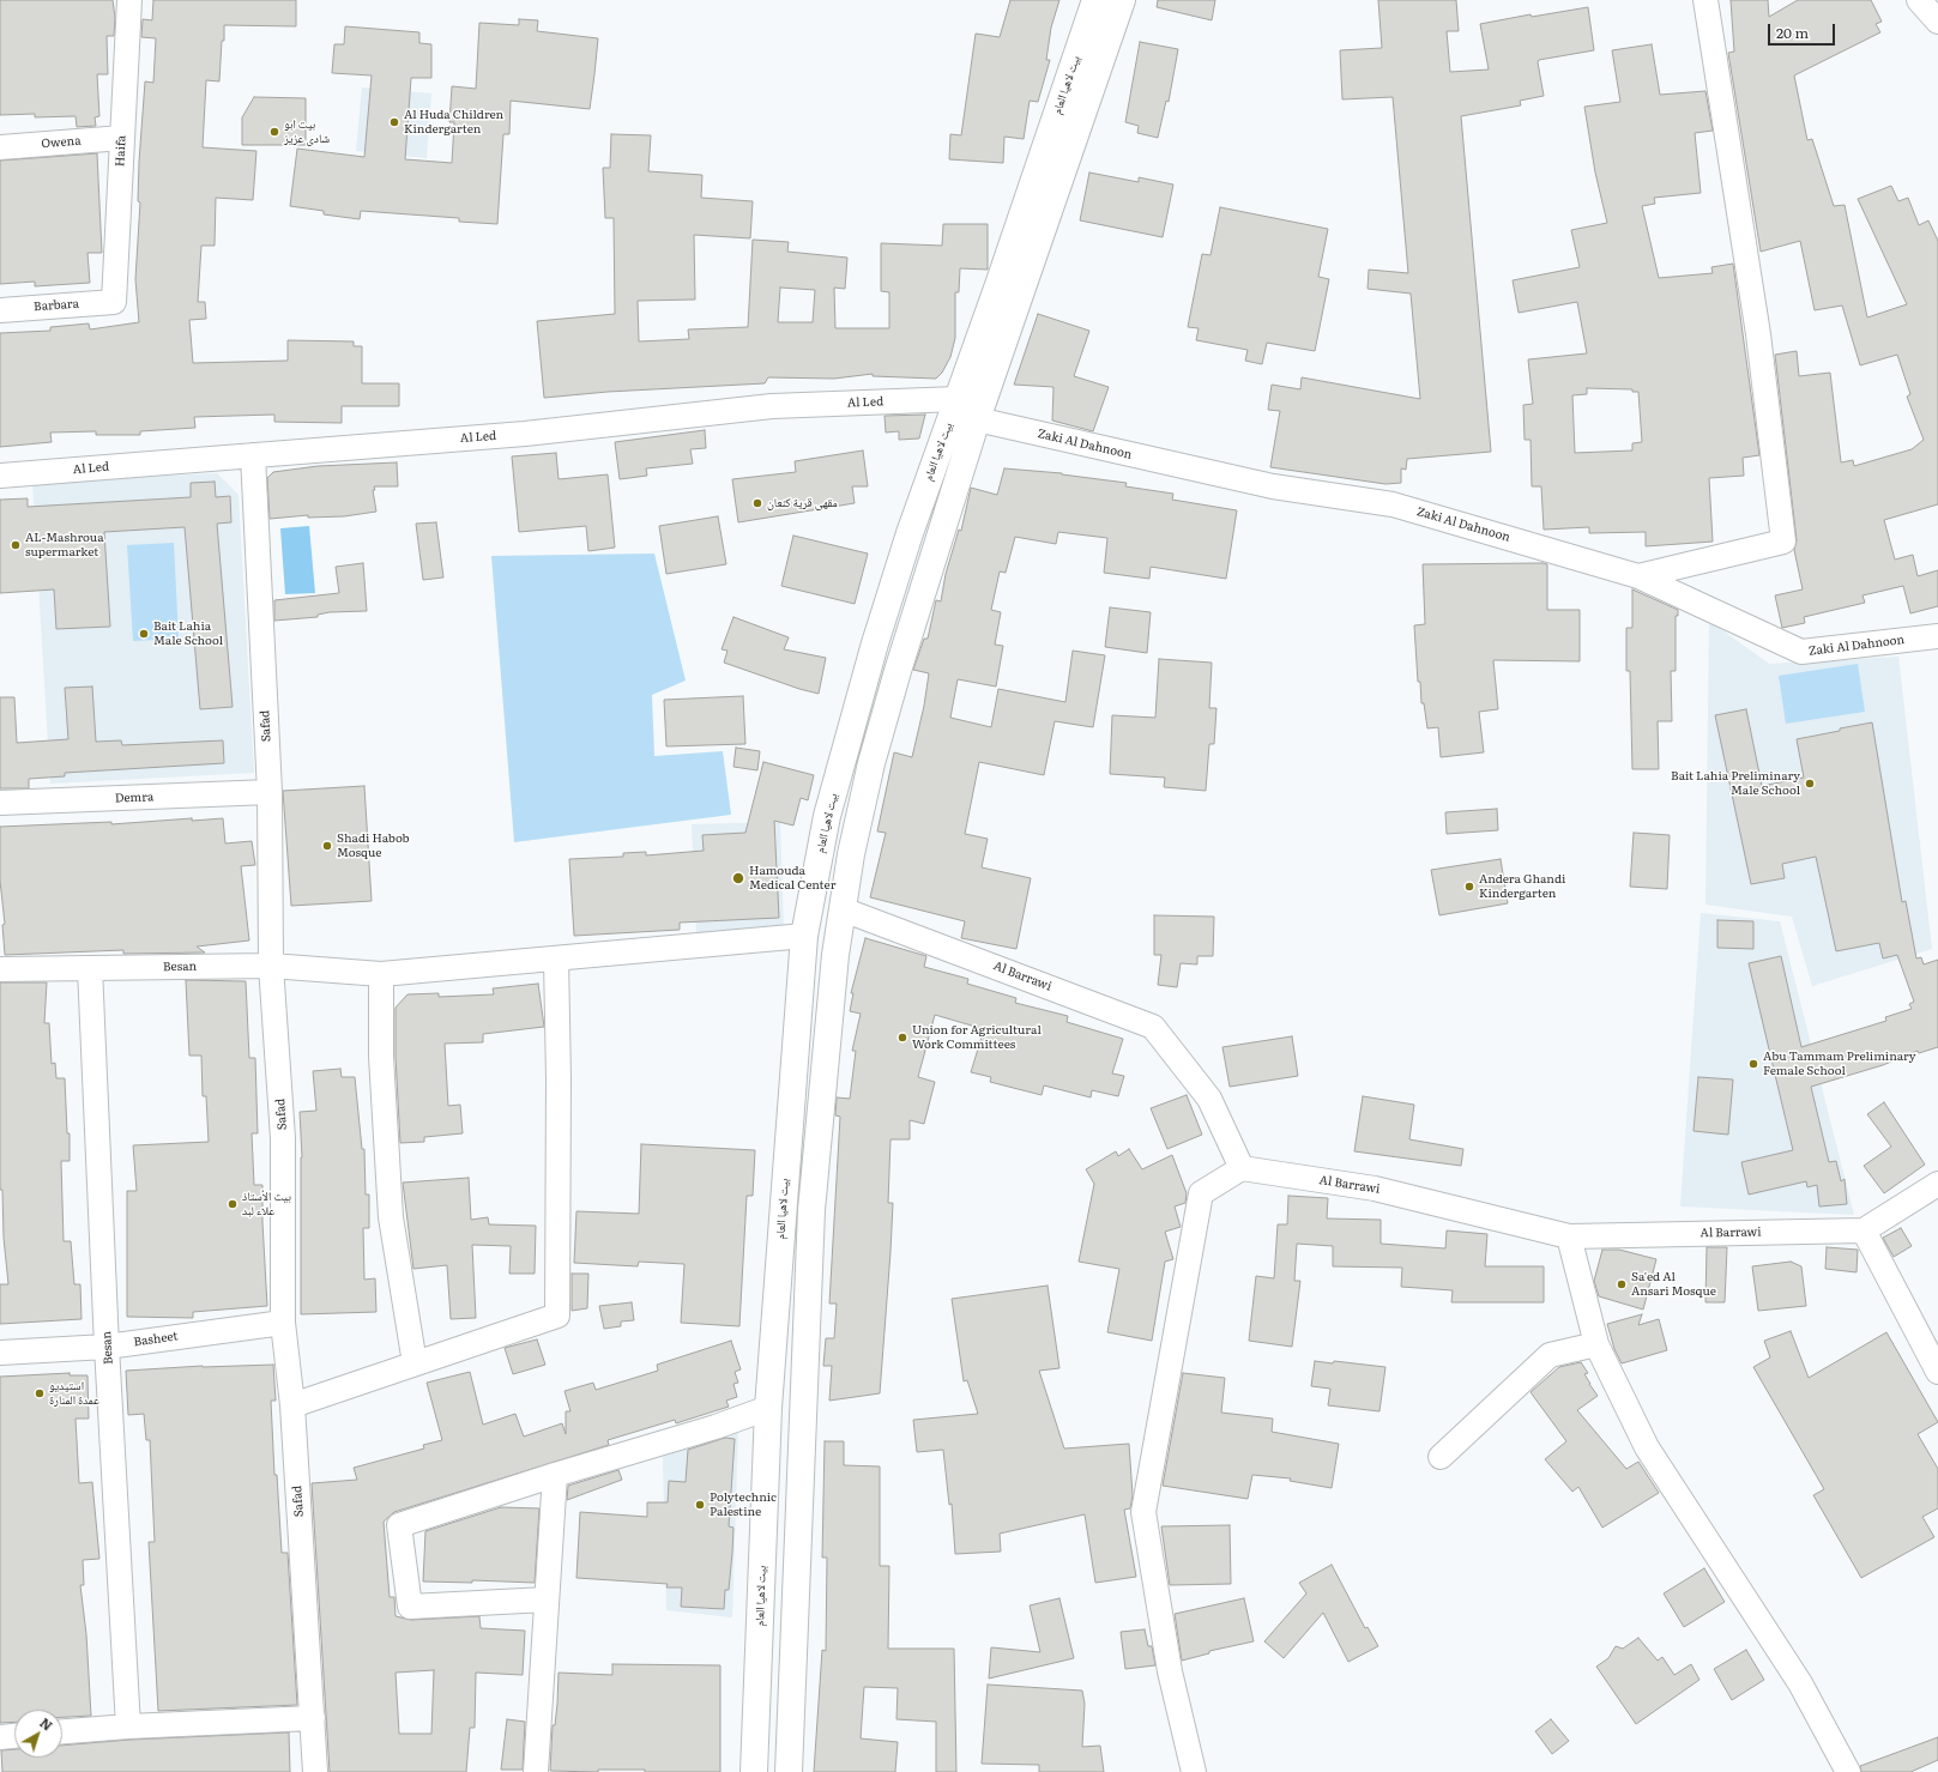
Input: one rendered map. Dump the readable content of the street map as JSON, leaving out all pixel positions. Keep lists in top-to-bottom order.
{
  "streets": {
    "main road": ["بيت لاهيا العام"],
    "street": [
      "Owena",
      "Haifa",
      "Barbara",
      "Al Led",
      "Zaki Al Dahnoon",
      "Safad",
      "Demra",
      "Besan",
      "Al Barrawi",
      "Basheet"
    ]
  },
  "crossings": [
    ["بيت لاهيا العام", "Al Led"],
    ["بيت لاهيا العام", "Zaki Al Dahnoon"],
    ["بيت لاهيا العام", "Besan"],
    ["بيت لاهيا العام", "Al Barrawi"],
    ["Owena", "Haifa"],
    ["Haifa", "Barbara"],
    ["Al Led", "Safad"],
    ["Safad", "Demra"],
    ["Safad", "Besan"],
    ["Safad", "Basheet"],
    ["Besan", "Basheet"]
  ],
  "places": [
    "Al Huda Children Kindergarten",
    "بيت ابو شادى عزيز",
    "مقهى قرية كنعان",
    "AL-Mashroua supermarket",
    "Bait Lahia Male School",
    "Bait Lahia Preliminary Male School",
    "Shadi Habob Mosque",
    "Hamouda Medical Center",
    "Andera Ghandi Kindergarten",
    "Union for Agricultural Work Committees",
    "Abu Tammam Preliminary Female School",
    "بيت الأستاذ علاء لبد",
    "Sa'ed Al Ansari Mosque",
    "استيديو عمدة المنارة",
    "Polytechnic Palestine"
  ],
  "scale_bar": "20 m",
  "north": "top right"
}
